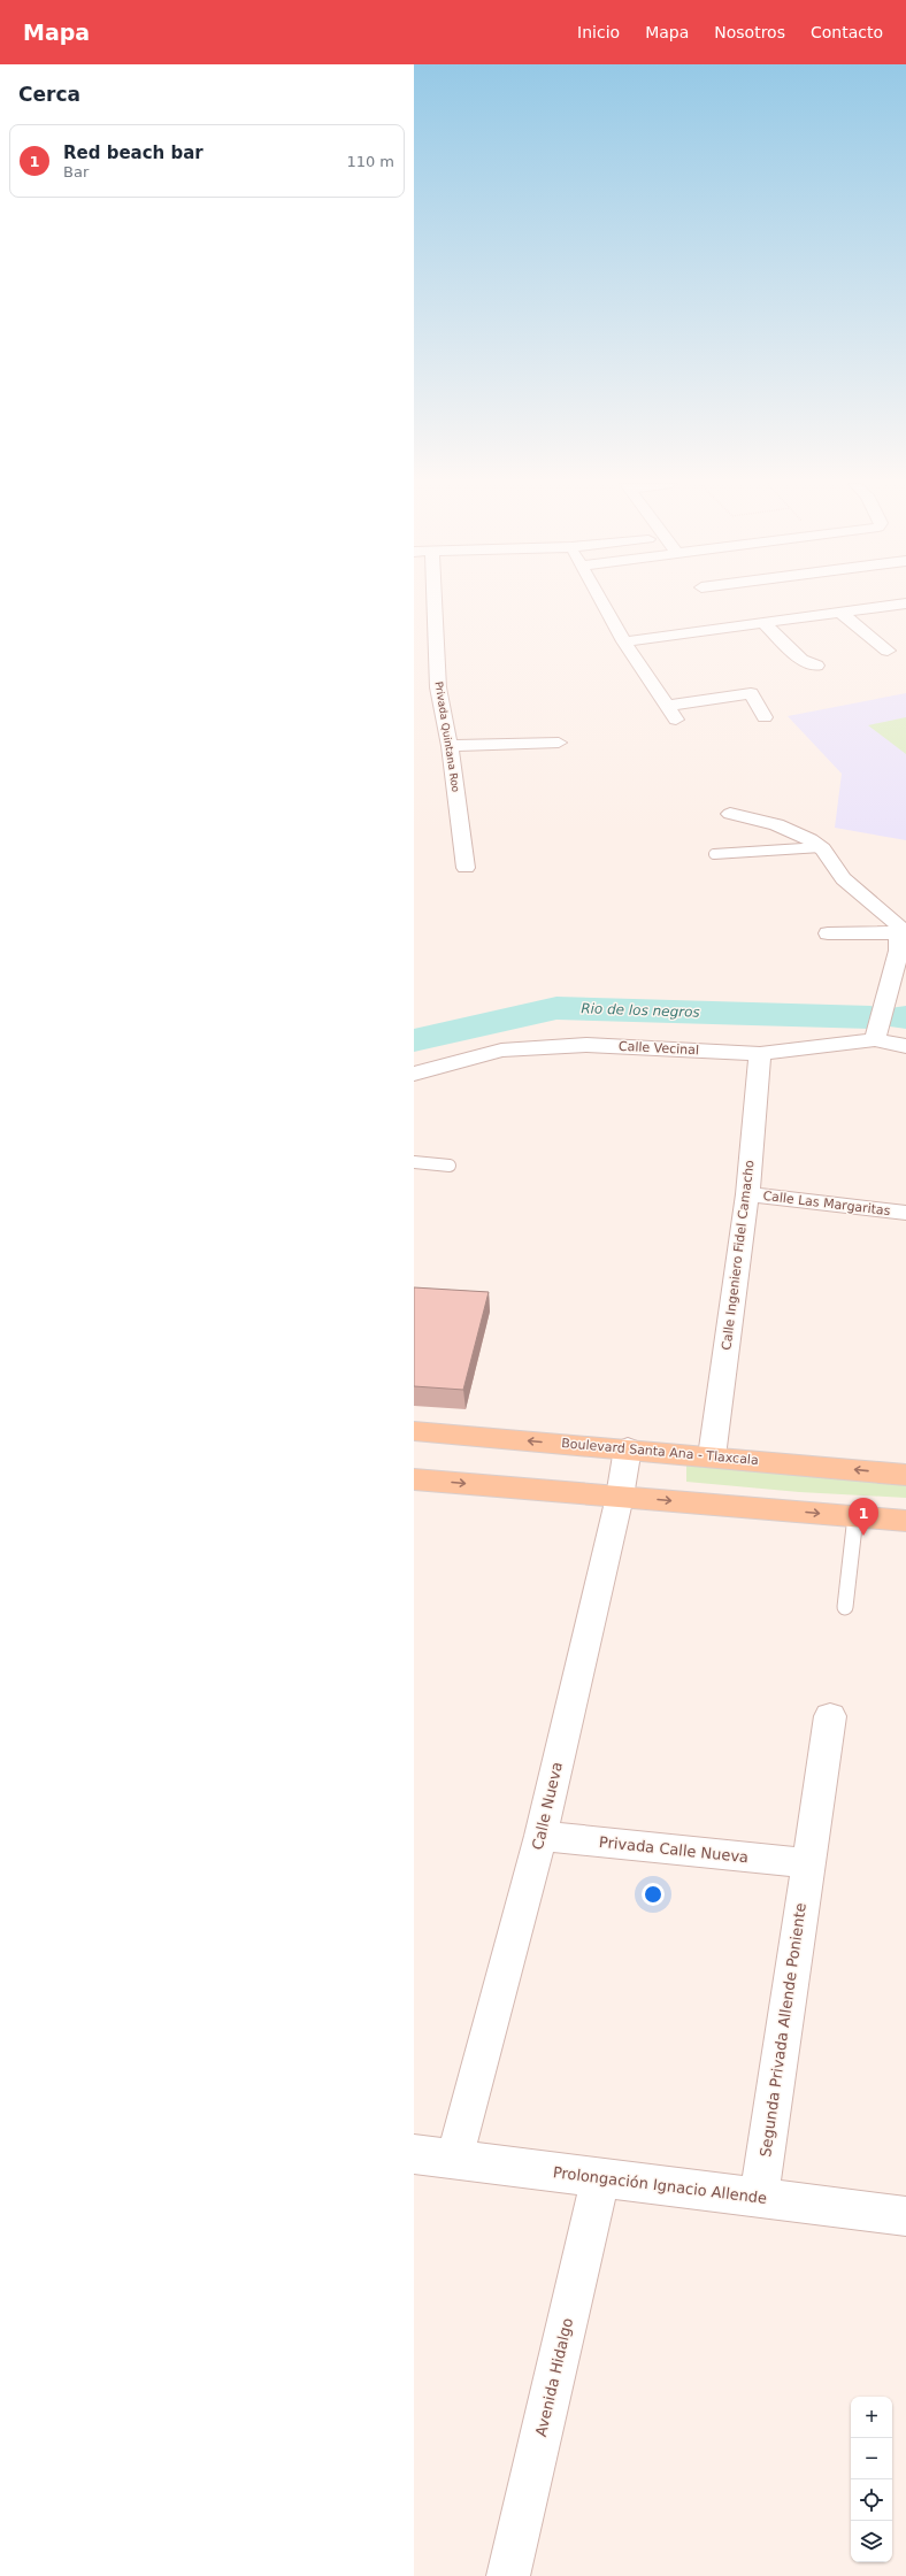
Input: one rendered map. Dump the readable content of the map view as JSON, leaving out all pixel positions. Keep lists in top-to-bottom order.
{
  "streets": {
    "main road": ["Boulevard Santa Ana - Tlaxcala"],
    "street": [
      "Privada Quintana Roo",
      "Calle Vecinal",
      "Calle Las Margaritas",
      "Calle Ingeniero Fidel Camacho",
      "Calle Nueva",
      "Privada Calle Nueva",
      "Segunda Privada Allende Poniente",
      "Prolongación Ignacio Allende",
      "Avenida Hidalgo"
    ]
  },
  "crossings": [
    ["Calle Vecinal", "Calle Ingeniero Fidel Camacho"],
    ["Calle Las Margaritas", "Calle Ingeniero Fidel Camacho"],
    ["Calle Ingeniero Fidel Camacho", "Boulevard Santa Ana - Tlaxcala"],
    ["Boulevard Santa Ana - Tlaxcala", "Calle Nueva"],
    ["Calle Nueva", "Privada Calle Nueva"],
    ["Calle Nueva", "Prolongación Ignacio Allende"],
    ["Privada Calle Nueva", "Segunda Privada Allende Poniente"],
    ["Segunda Privada Allende Poniente", "Prolongación Ignacio Allende"],
    ["Prolongación Ignacio Allende", "Avenida Hidalgo"]
  ],
  "water": ["Rio de los negros"],
  "page": {
    "header": "Mapa",
    "nav": [
      "Inicio",
      "Mapa",
      "Nosotros",
      "Contacto"
    ],
    "heading": "Cerca",
    "list": [
      {
        "mark": "1",
        "name": "Red beach bar",
        "note": "Bar",
        "value": "110 m"
      }
    ],
    "pins": "1",
    "map_buttons": ["+", "−"]
  }
}
